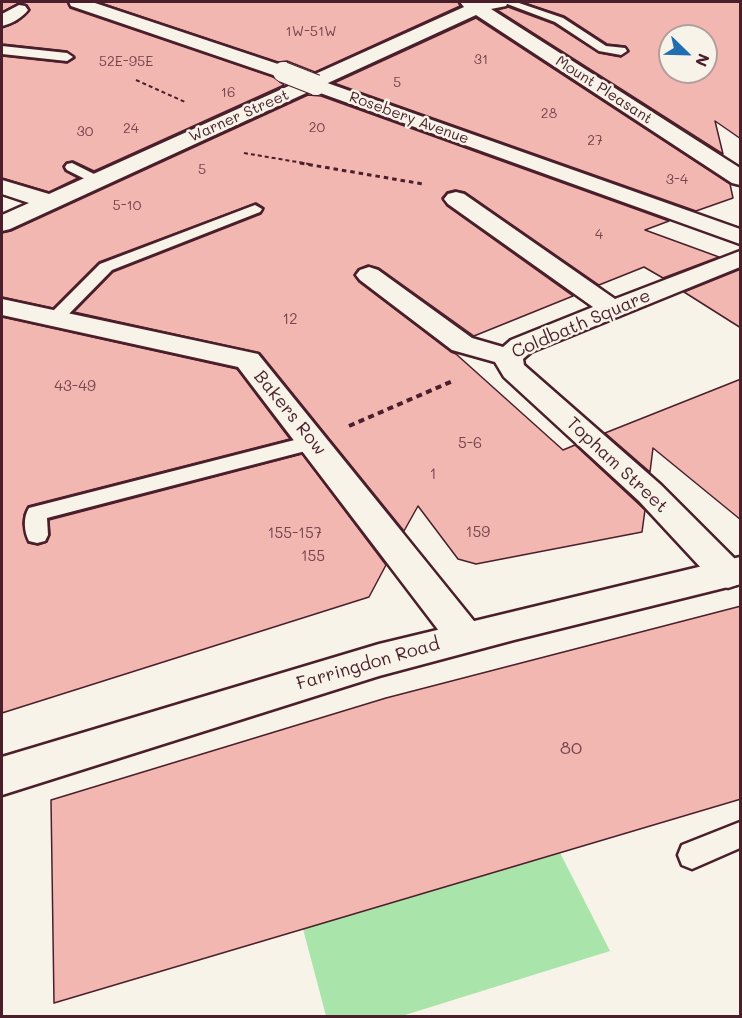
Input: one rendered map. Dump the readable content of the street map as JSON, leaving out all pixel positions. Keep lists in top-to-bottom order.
{
  "streets": {
    "street": [
      "Mount Pleasant",
      "Warner Street",
      "Rosebery Avenue",
      "Coldbath Square",
      "Bakers Row",
      "Topham Street",
      "Farringdon Road"
    ]
  },
  "crossings": [
    ["Mount Pleasant", "Warner Street"],
    ["Coldbath Square", "Topham Street"],
    ["Bakers Row", "Farringdon Road"],
    ["Topham Street", "Farringdon Road"]
  ],
  "house_numbers": [
    "1W-51W",
    "31",
    "52E-95E",
    "5",
    "16",
    "28",
    "20",
    "24",
    "30",
    "27",
    "5",
    "3-4",
    "5-10",
    "4",
    "12",
    "43-49",
    "5-6",
    "1",
    "159",
    "155-157",
    "155",
    "80"
  ],
  "north": "bottom right"
}
